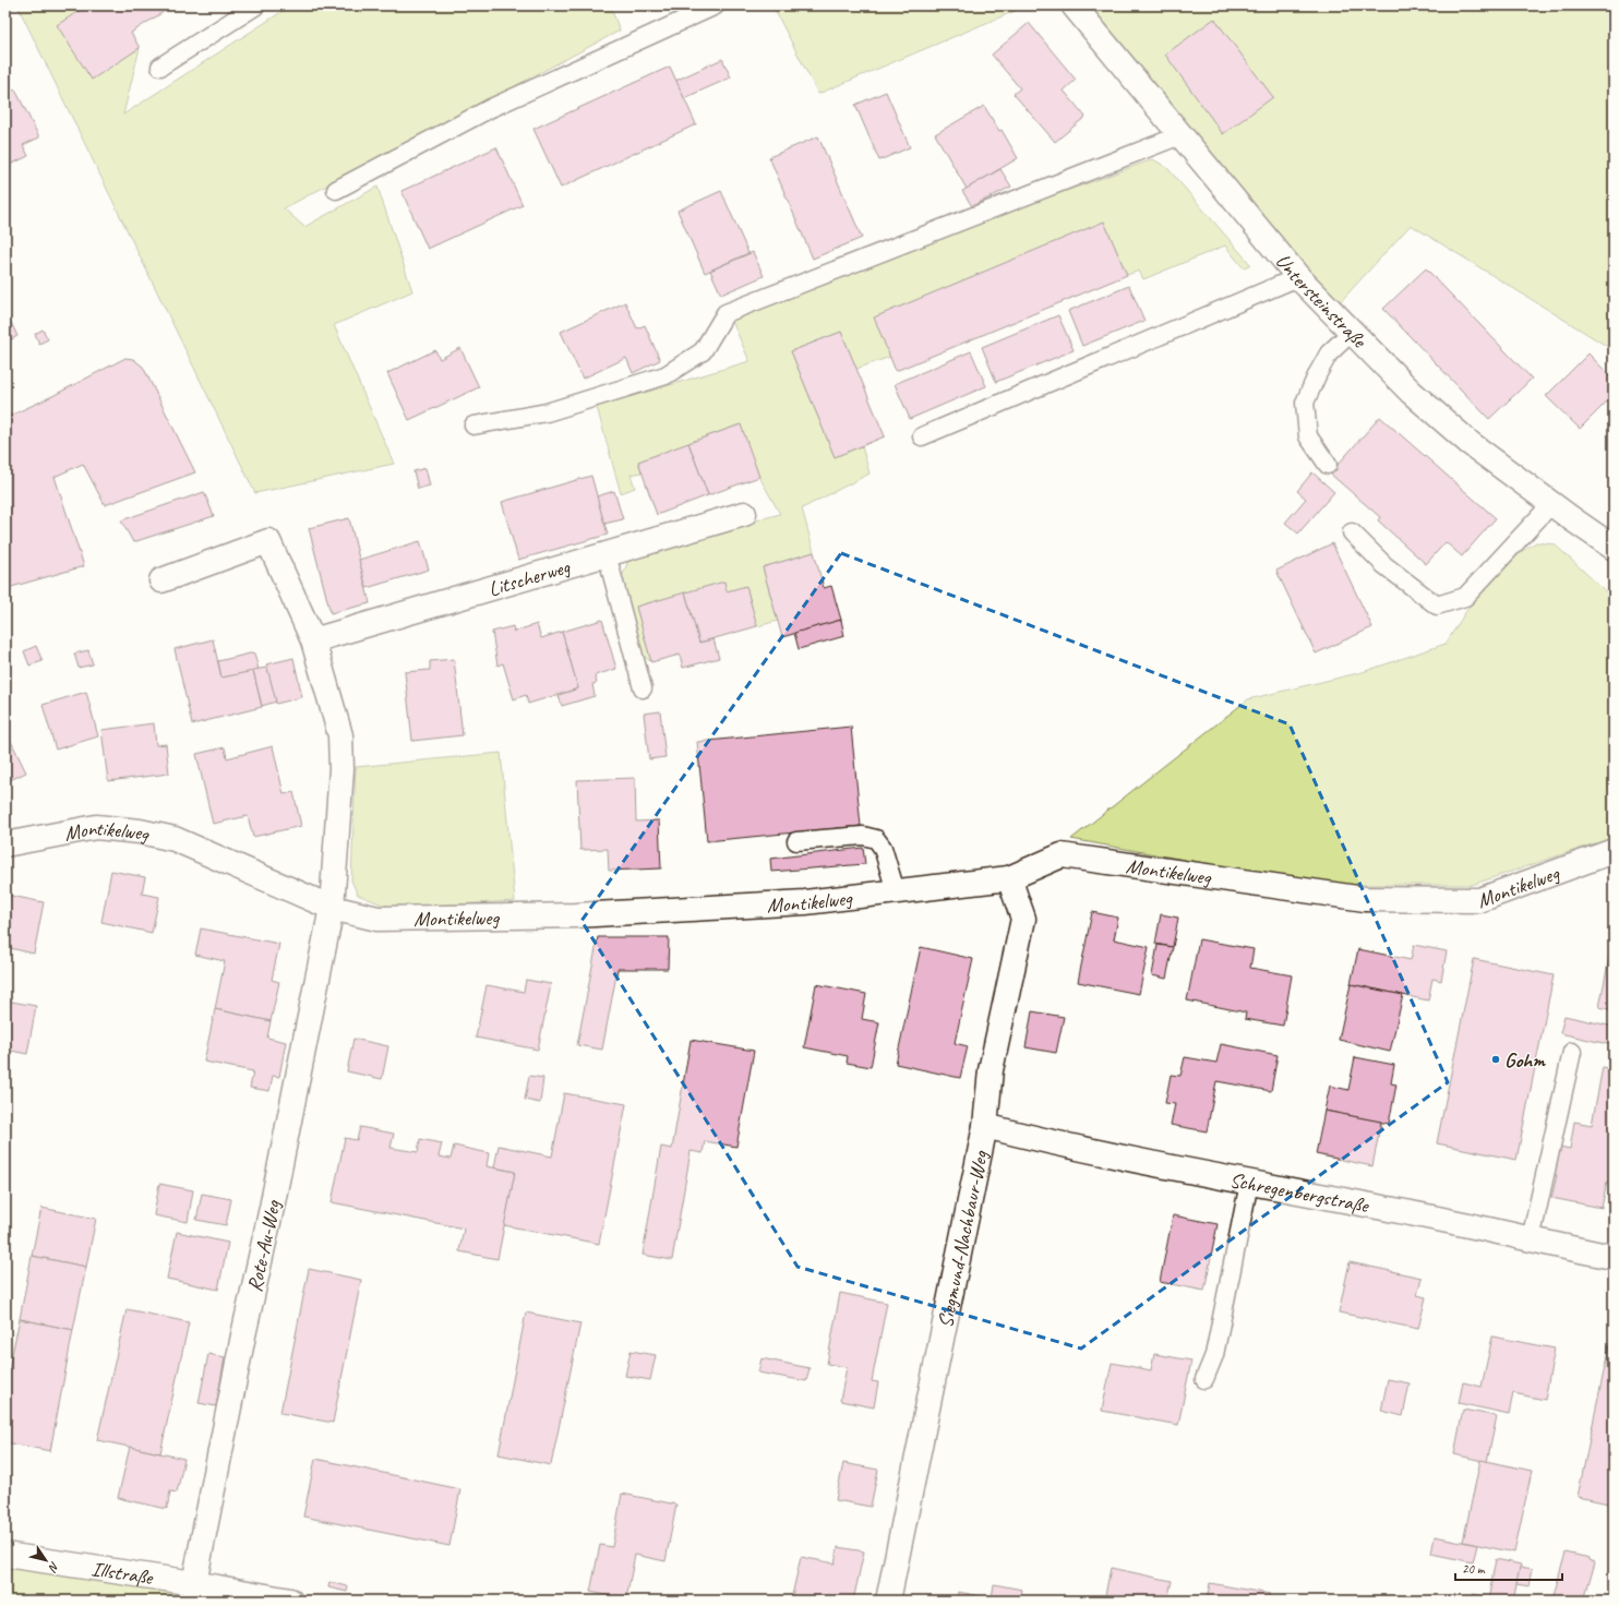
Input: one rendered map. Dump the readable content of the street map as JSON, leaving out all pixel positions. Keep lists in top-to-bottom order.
{
  "streets": {
    "street": [
      "Untersteinstraße",
      "Litscherweg",
      "Montikelweg",
      "Schregenbergstraße",
      "Siegmund-Nachbaur-Weg",
      "Rote-Au-Weg",
      "Illstraße"
    ]
  },
  "crossings": [
    ["Montikelweg", "Siegmund-Nachbaur-Weg"],
    ["Montikelweg", "Rote-Au-Weg"],
    ["Schregenbergstraße", "Siegmund-Nachbaur-Weg"],
    ["Rote-Au-Weg", "Illstraße"]
  ],
  "places": ["Gohm"],
  "scale_bar": "20 m",
  "north": "bottom right"
}
